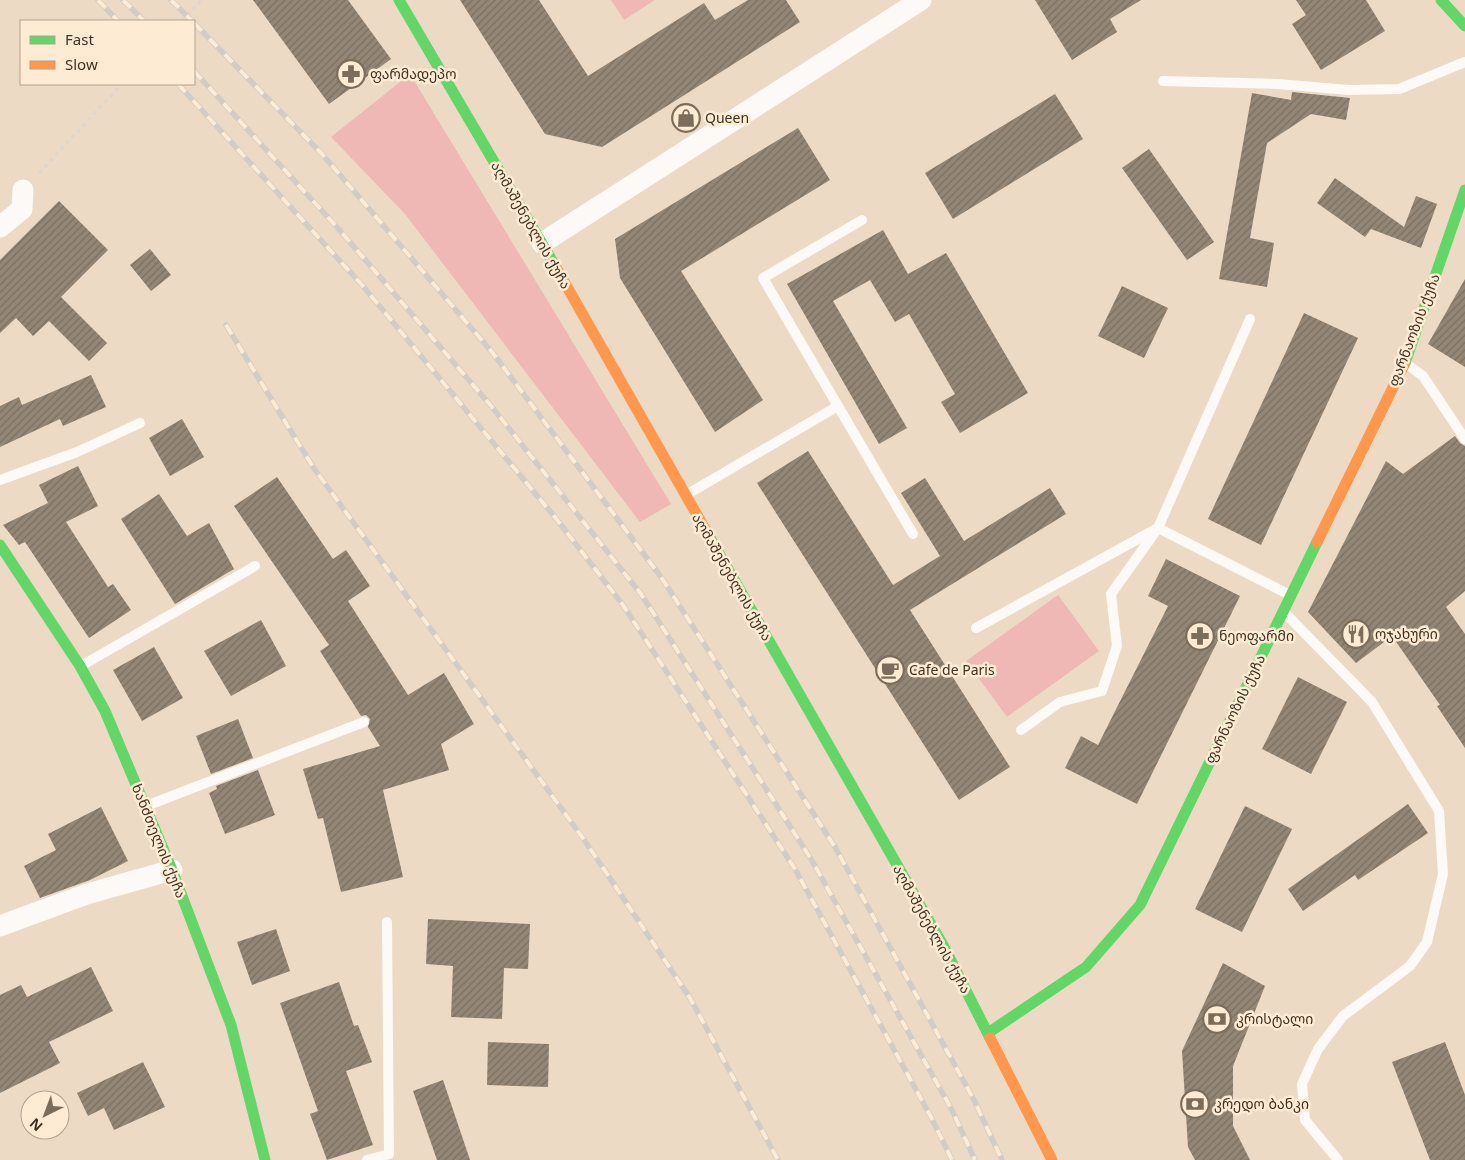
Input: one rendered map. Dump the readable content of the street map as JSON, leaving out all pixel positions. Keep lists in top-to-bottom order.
{
  "streets": {
    "street": ["აღმაშენებლის ქუჩა", "ფარნაოზის ქუჩა", "ხანძთელის ქუჩა"]
  },
  "crossings": [
    ["აღმაშენებლის ქუჩა", "ფარნაოზის ქუჩა"]
  ],
  "places": {
    "pharmacy": ["ფარმადეპო", "ნეოფარმი"],
    "shop": ["Queen"],
    "restaurant": ["ოჯახური"],
    "cafe": ["Cafe de Paris"],
    "bank": ["კრისტალი", "კრედო ბანკი"]
  },
  "legend": ["Fast", "Slow"],
  "north": "bottom left"
}
